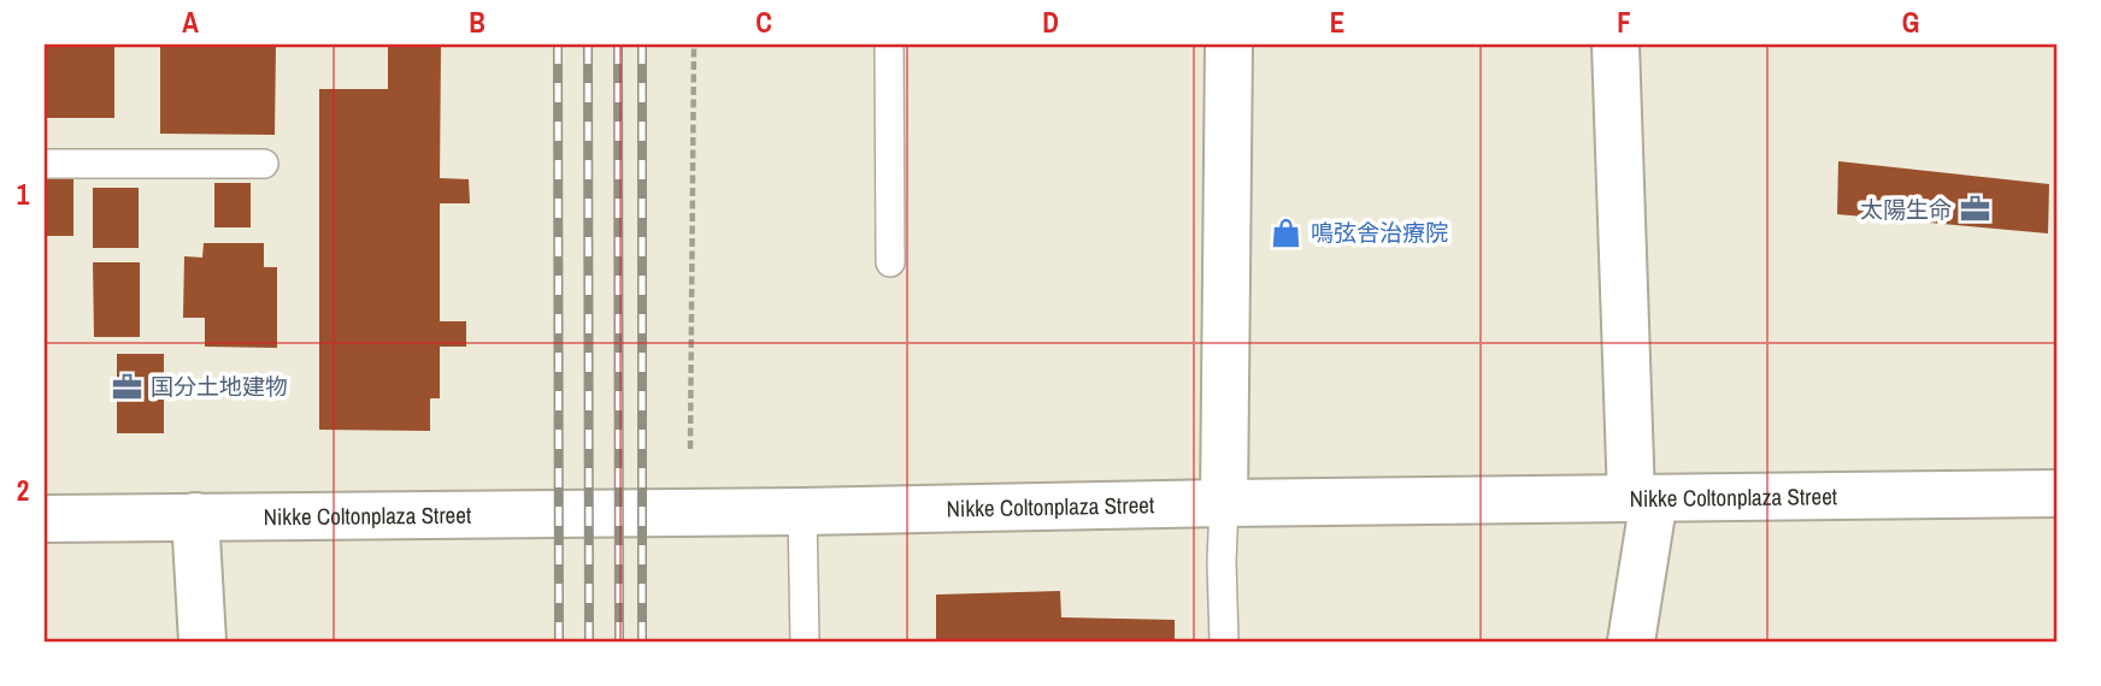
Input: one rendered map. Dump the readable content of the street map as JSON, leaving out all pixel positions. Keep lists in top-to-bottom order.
{
  "streets": {
    "street": ["Nikke Coltonplaza Street"]
  },
  "places": {
    "office": ["太陽生命", "国分土地建物"],
    "shop": ["鳴弦舎治療院"]
  },
  "grid": {
    "columns": [
      "A",
      "B",
      "C",
      "D",
      "E",
      "F",
      "G"
    ],
    "rows": ["1", "2"]
  }
}
